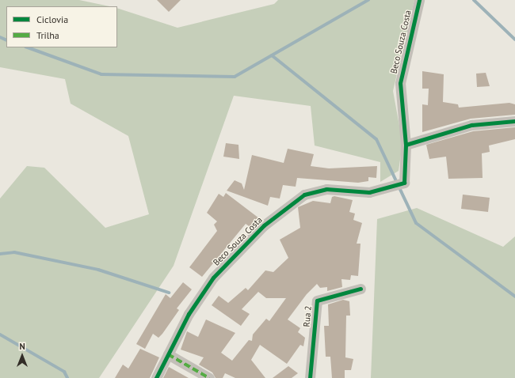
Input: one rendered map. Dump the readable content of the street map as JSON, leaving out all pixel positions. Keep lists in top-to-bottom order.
{
  "streets": {
    "street": ["Beco Souza Costa", "Rua 2"]
  },
  "legend": ["Ciclovia", "Trilha"],
  "north": "top"
}
